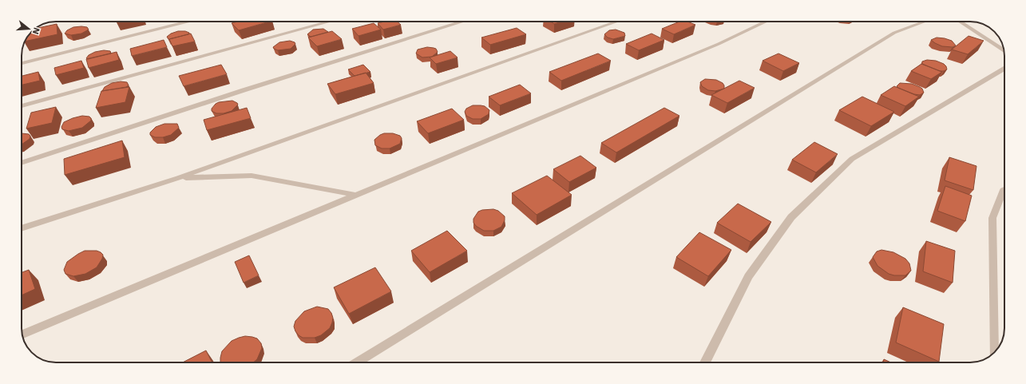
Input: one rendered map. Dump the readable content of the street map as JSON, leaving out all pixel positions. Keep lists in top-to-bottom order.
{
  "north": "right"
}
